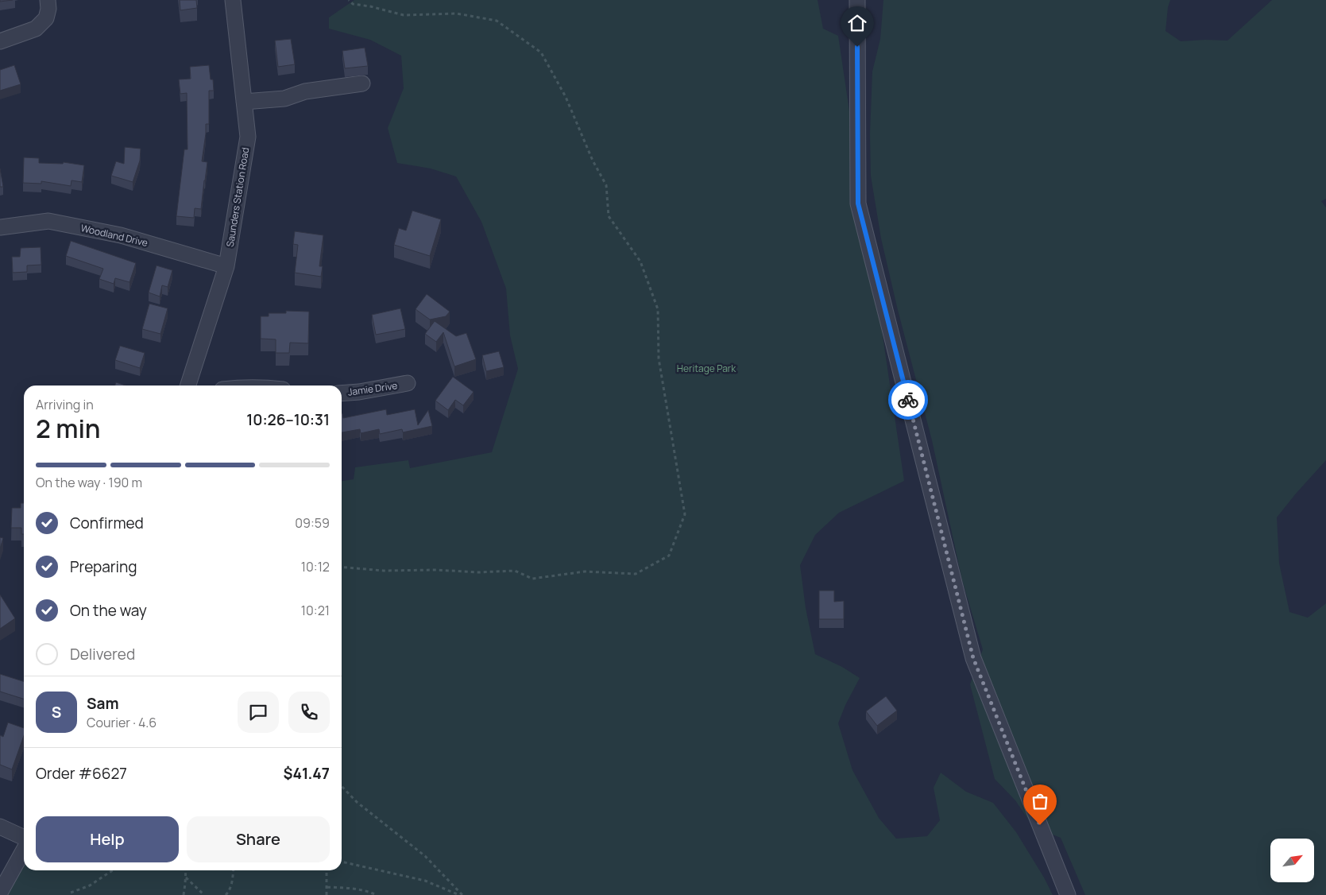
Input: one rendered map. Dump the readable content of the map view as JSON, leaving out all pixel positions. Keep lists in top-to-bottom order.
{
  "streets": {
    "street": ["Saunders Station Road", "Woodland Drive", "Jamie Drive"]
  },
  "crossings": [
    ["Saunders Station Road", "Woodland Drive"]
  ],
  "parks": ["Heritage Park"],
  "north": "top right",
  "page": {
    "heading": ["2 min", "Arriving in", "10:26–10:31"],
    "panel": [
      "Sam",
      "Courier · 4.6",
      "Order #6627",
      "$41.47"
    ],
    "bar": "On the way · 190 m",
    "list": [
      ["Confirmed", "09:59"],
      ["Preparing", "10:12"],
      ["On the way", "10:21"],
      "Delivered"
    ],
    "round": "S",
    "buttons": ["Help", "Share"]
  }
}
